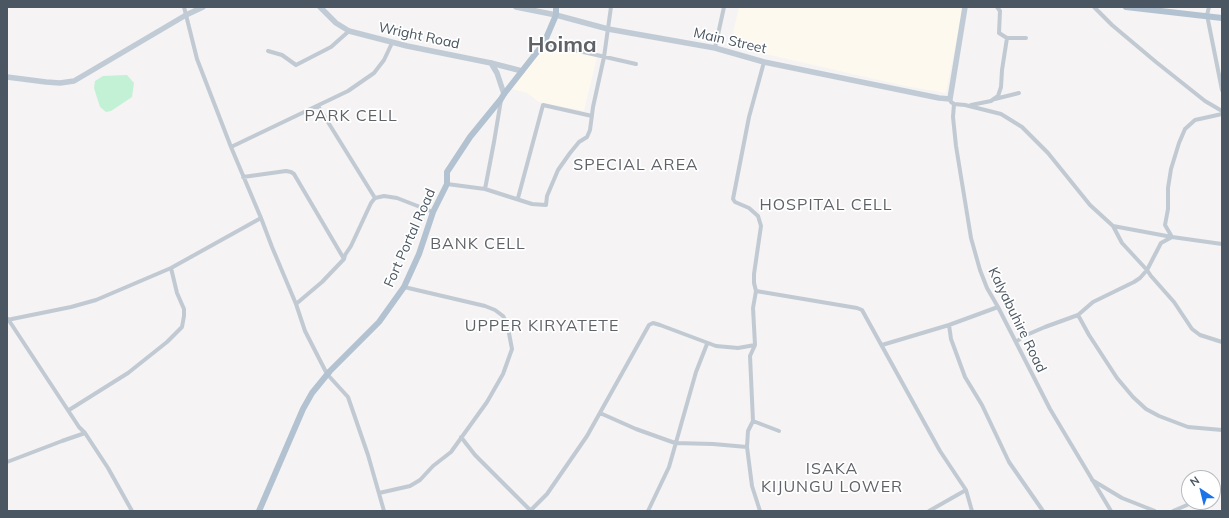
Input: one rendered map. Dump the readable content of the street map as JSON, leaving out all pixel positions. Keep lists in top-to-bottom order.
{
  "streets": {
    "main road": ["Fort Portal Road"],
    "street": ["Wright Road", "Main Street", "Kalyabuhire Road"]
  },
  "crossings": [
    ["Wright Road", "Fort Portal Road"],
    ["Main Street", "Fort Portal Road"],
    ["Main Street", "Kalyabuhire Road"]
  ],
  "districts": [
    "Hoima",
    "PARK CELL",
    "SPECIAL AREA",
    "HOSPITAL CELL",
    "BANK CELL",
    "UPPER KIRYATETE",
    "ISAKA KIJUNGU LOWER"
  ],
  "north": "top left"
}
